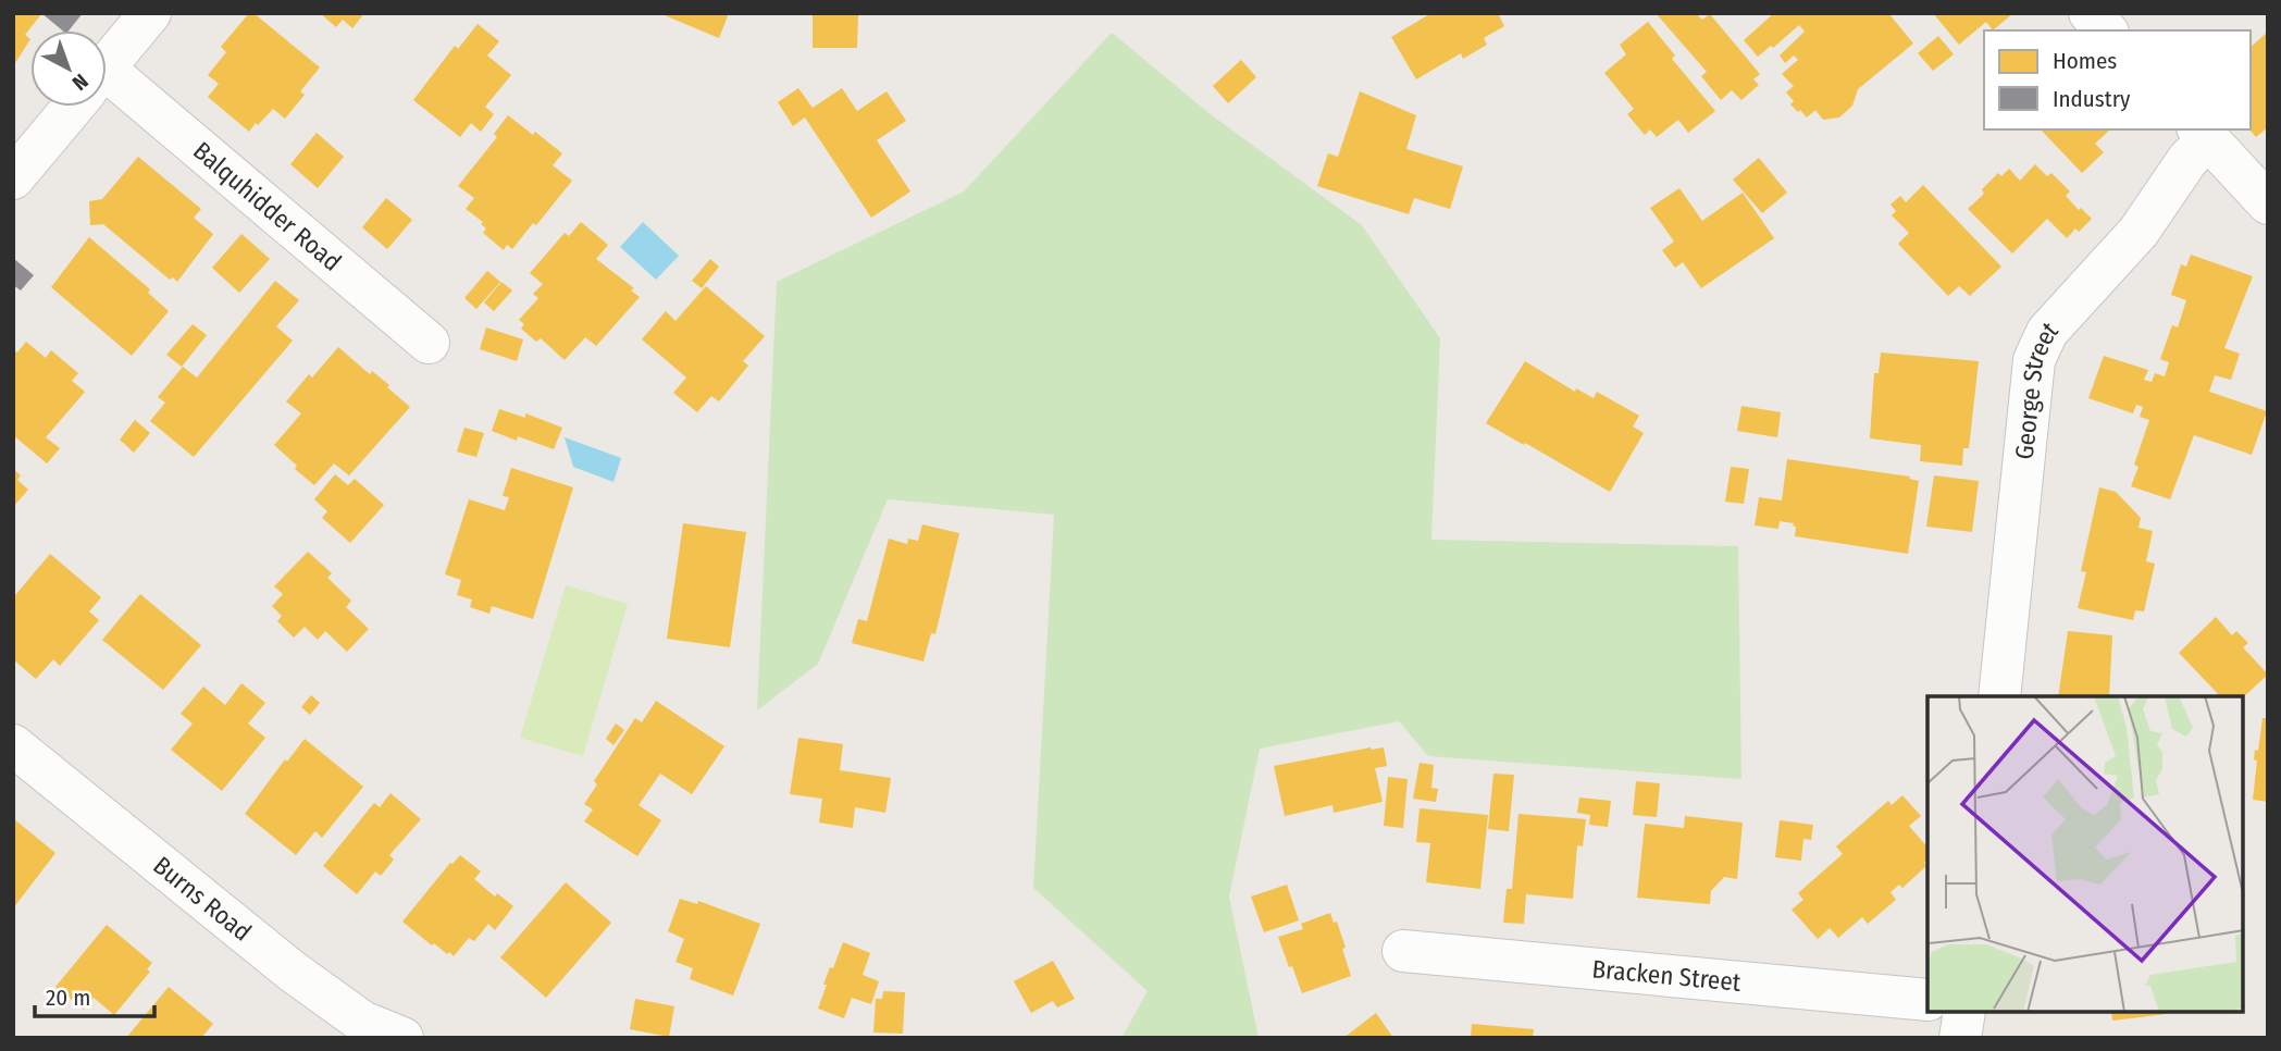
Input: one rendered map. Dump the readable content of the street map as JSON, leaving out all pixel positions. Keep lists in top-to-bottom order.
{
  "streets": {
    "street": [
      "Balquhidder Road",
      "George Street",
      "Burns Road",
      "Bracken Street"
    ]
  },
  "legend": ["Homes", "Industry"],
  "scale_bar": "20 m",
  "north": "bottom right"
}
